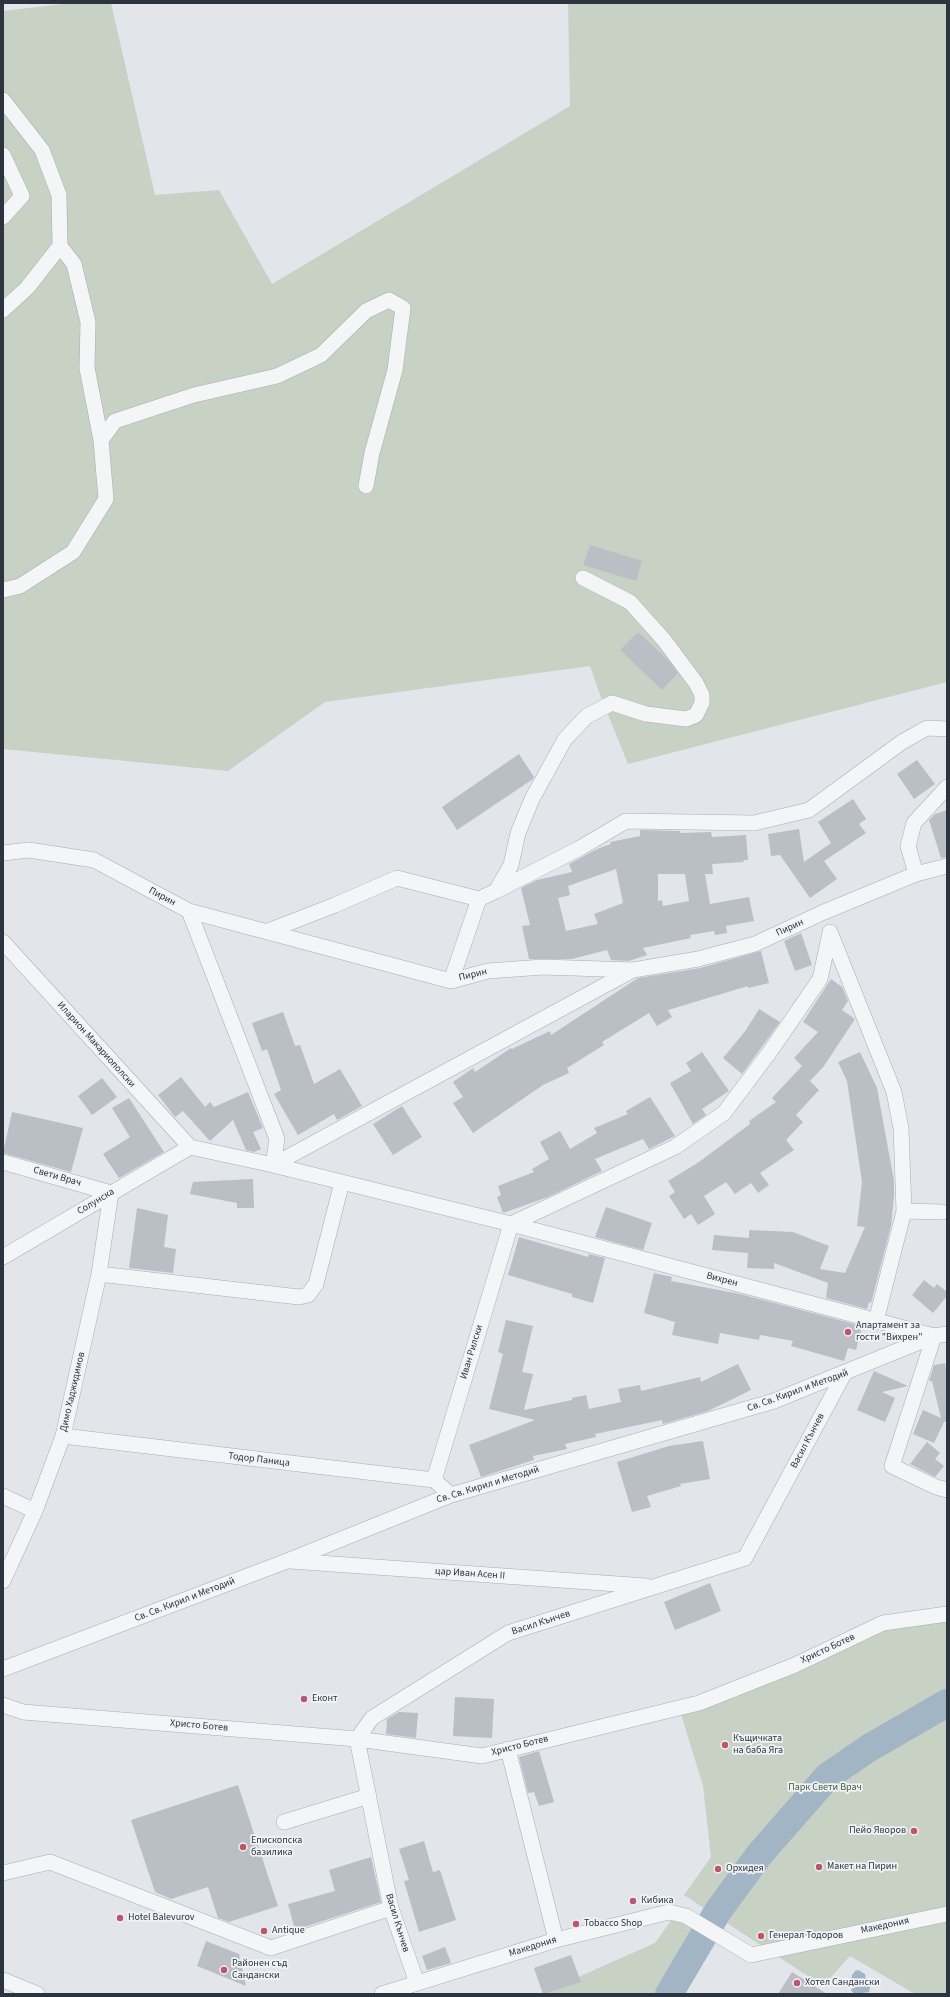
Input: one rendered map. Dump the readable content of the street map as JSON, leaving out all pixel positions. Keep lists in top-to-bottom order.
{
  "streets": {
    "street": [
      "Пирин",
      "Иларион Макариополски",
      "Свети Врач",
      "Солунска",
      "Вихрен",
      "Иван Рилски",
      "Св. Св. Кирил и Методий",
      "Димо Хаджидимов",
      "Васил Кънчев",
      "Тодор Паница",
      "цар Иван Асен II",
      "Христо Ботев",
      "Македония"
    ]
  },
  "crossings": [
    ["Иларион Макариополски", "Солунска"],
    ["Иларион Макариополски", "Вихрен"],
    ["Свети Врач", "Солунска"],
    ["Свети Врач", "Димо Хаджидимов"],
    ["Солунска", "Вихрен"],
    ["Солунска", "Димо Хаджидимов"],
    ["Вихрен", "Иван Рилски"],
    ["Вихрен", "Св. Св. Кирил и Методий"],
    ["Иван Рилски", "Тодор Паница"],
    ["Св. Св. Кирил и Методий", "Васил Кънчев"],
    ["Св. Св. Кирил и Методий", "цар Иван Асен II"],
    ["Димо Хаджидимов", "Тодор Паница"],
    ["Васил Кънчев", "цар Иван Асен II"],
    ["Васил Кънчев", "Христо Ботев"],
    ["Васил Кънчев", "Македония"]
  ],
  "parks": ["Парк Свети Врач"],
  "places": [
    "Апартамент за гости \"Вихрен\"",
    "Еконт",
    "Къщичката на баба Яга",
    "Пейо Яворов",
    "Епископска базилика",
    "Макет на Пирин",
    "Орхидея",
    "Кибика",
    "Hotel Balevurov",
    "Tobacco Shop",
    "Antique",
    "Генерал Тодоров",
    "Районен съд Сандански",
    "Хотел Сандански"
  ]
}
